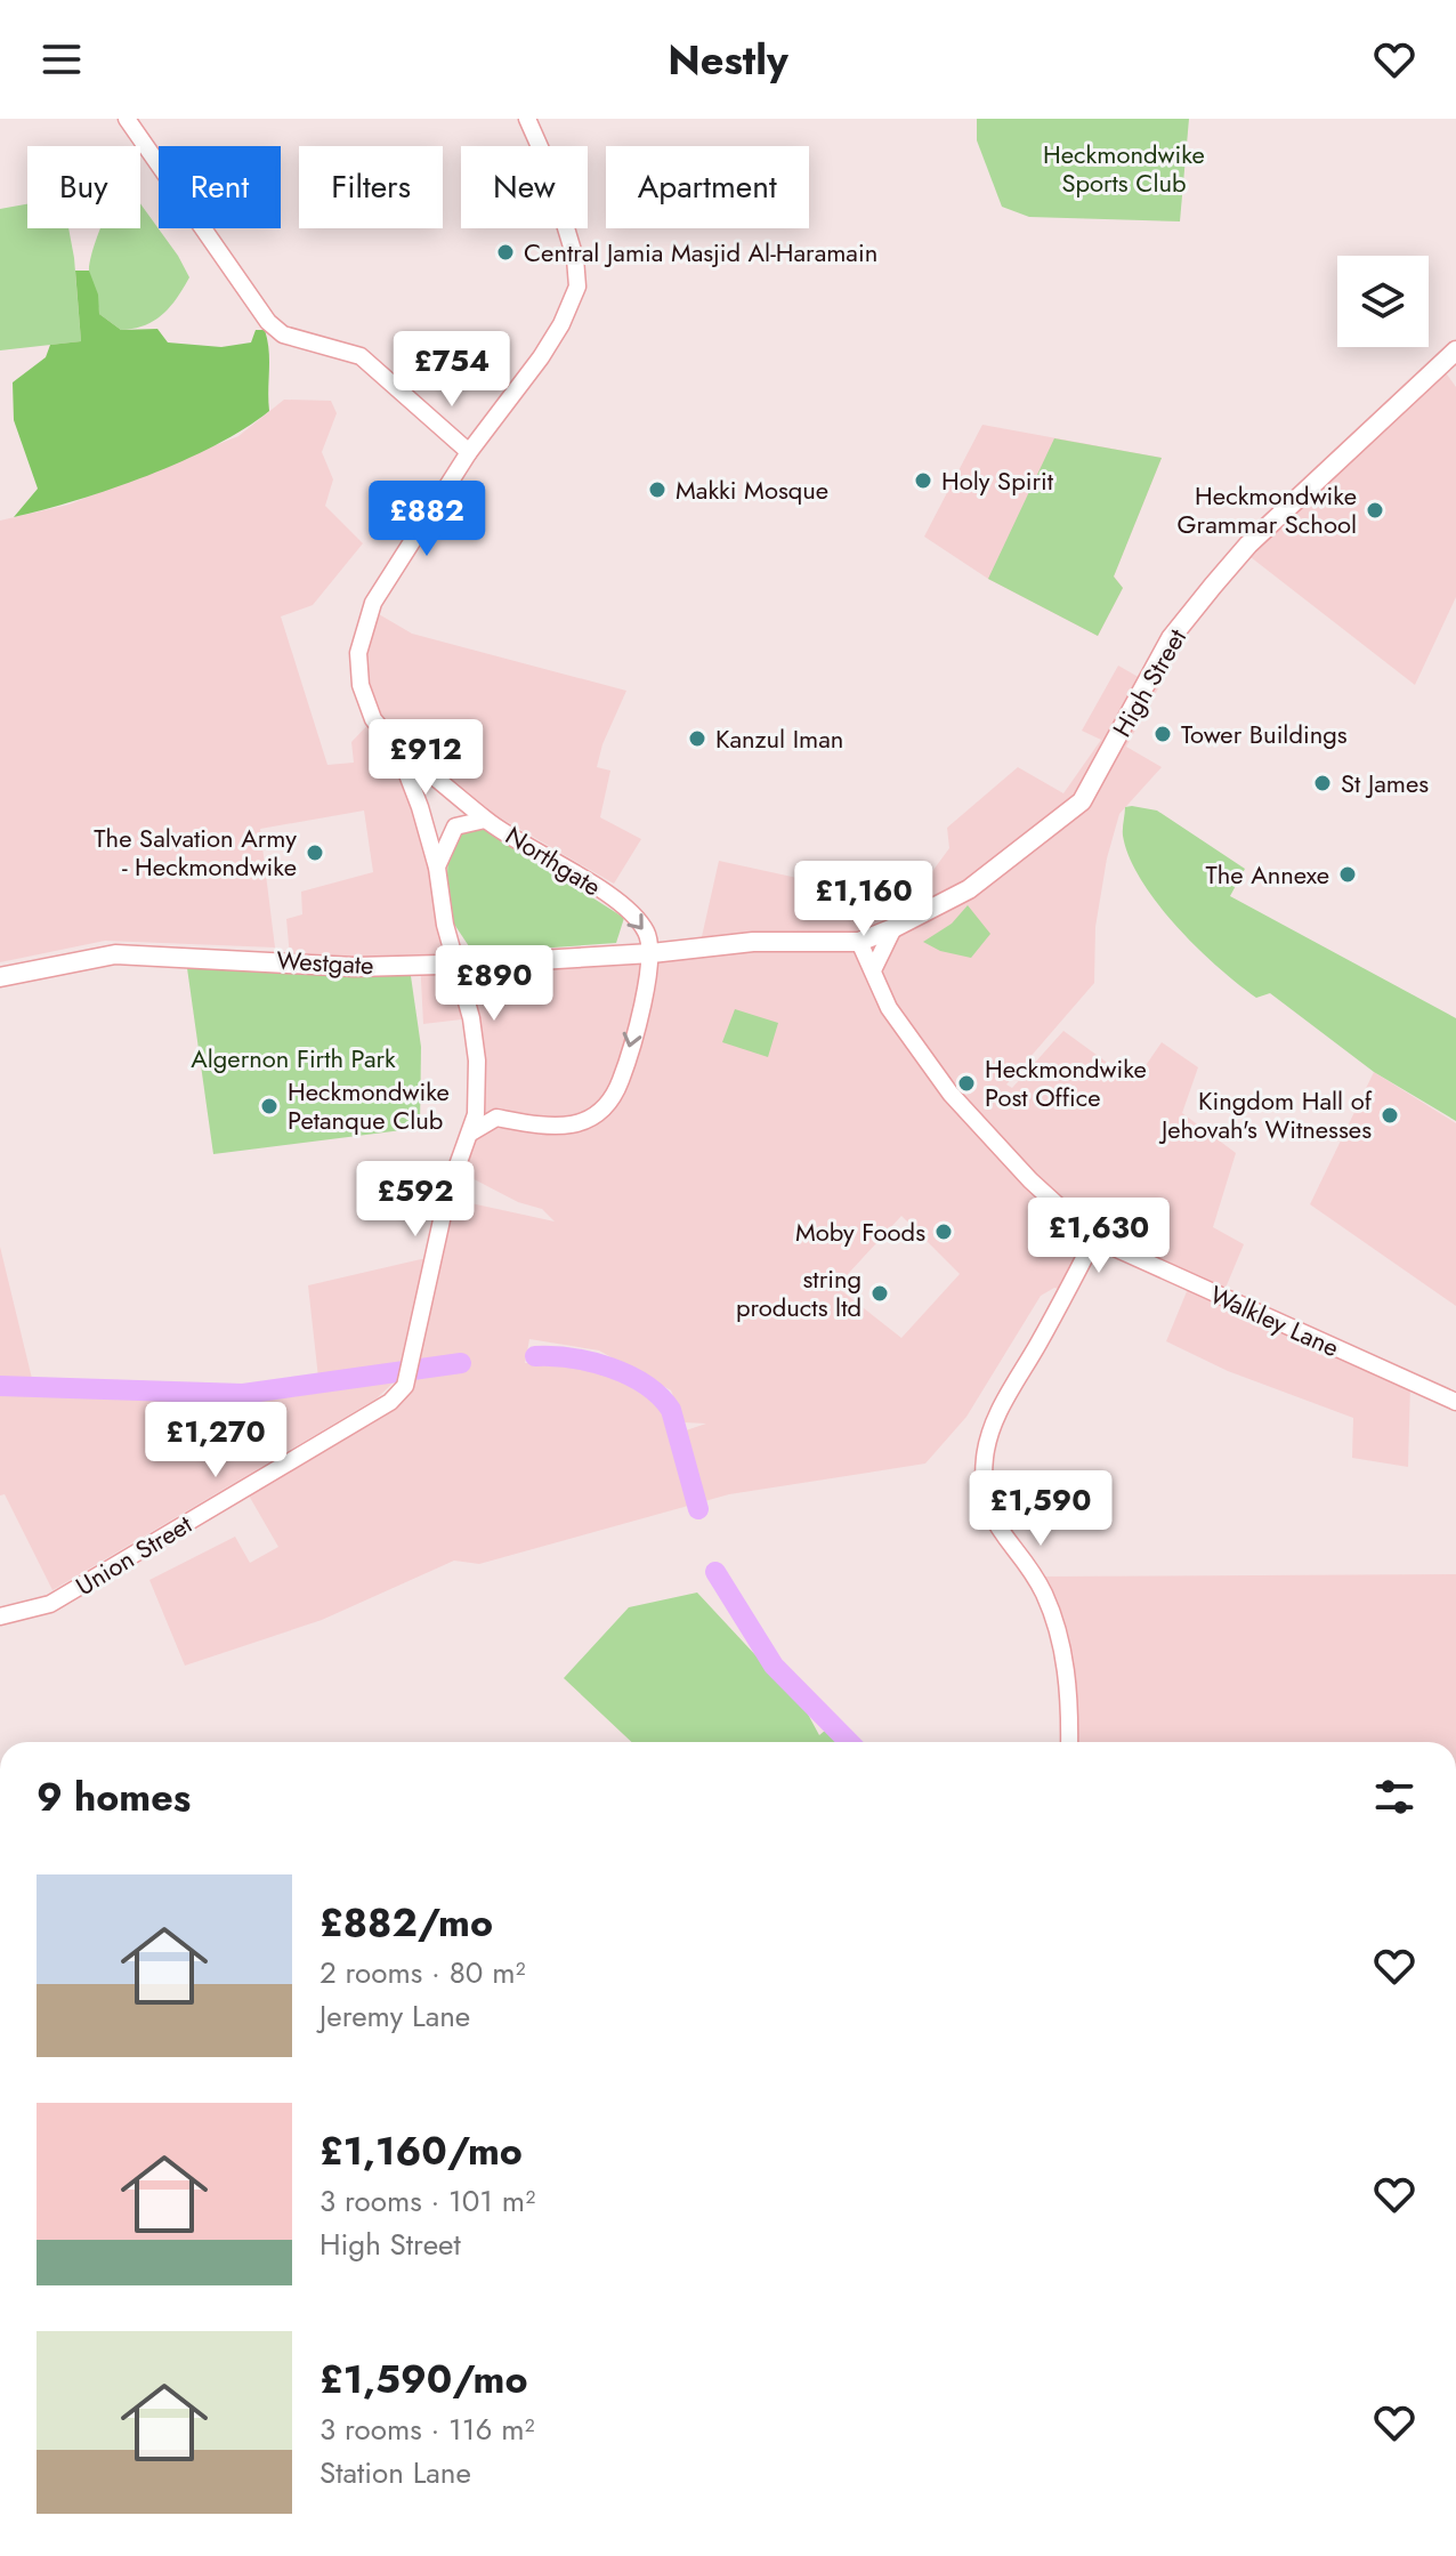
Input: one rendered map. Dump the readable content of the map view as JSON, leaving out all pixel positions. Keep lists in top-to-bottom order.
{
  "streets": {
    "main road": [
      "High Street",
      "Northgate",
      "Westgate",
      "Walkley Lane",
      "Union Street"
    ]
  },
  "crossings": [
    ["High Street", "Westgate"],
    ["High Street", "Walkley Lane"],
    ["Northgate", "Westgate"],
    ["Northgate", "Union Street"],
    ["Westgate", "Walkley Lane"],
    ["Westgate", "Union Street"]
  ],
  "one_way": ["Northgate"],
  "parks": ["Heckmondwike Sports Club", "Algernon Firth Park"],
  "places": [
    "Central Jamia Masjid Al-Haramain",
    "Holy Spirit",
    "Makki Mosque",
    "Heckmondwike Grammar School",
    "Tower Buildings",
    "Kanzul Iman",
    "St James",
    "The Salvation Army - Heckmondwike",
    "The Annexe",
    "Heckmondwike Post Office",
    "Heckmondwike Petanque Club",
    "Kingdom Hall of Jehovah's Witnesses",
    "Moby Foods",
    "string products ltd"
  ],
  "page": {
    "header": "Nestly",
    "chip": [
      "Buy",
      "Rent",
      "Filters",
      "New",
      "Apartment"
    ],
    "price": [
      "£754",
      "£882",
      "£912",
      "£1,160",
      "£890",
      "£592",
      "£1,630",
      "£1,270",
      "£1,590"
    ],
    "heading": "9 homes",
    "list": [
      {
        "name": "£882/mo",
        "note": "2 rooms · 80 m² · Jeremy Lane"
      },
      {
        "name": "£1,160/mo",
        "note": "3 rooms · 101 m² · High Street"
      },
      {
        "name": "£1,590/mo",
        "note": "3 rooms · 116 m² · Station Lane"
      }
    ]
  }
}
